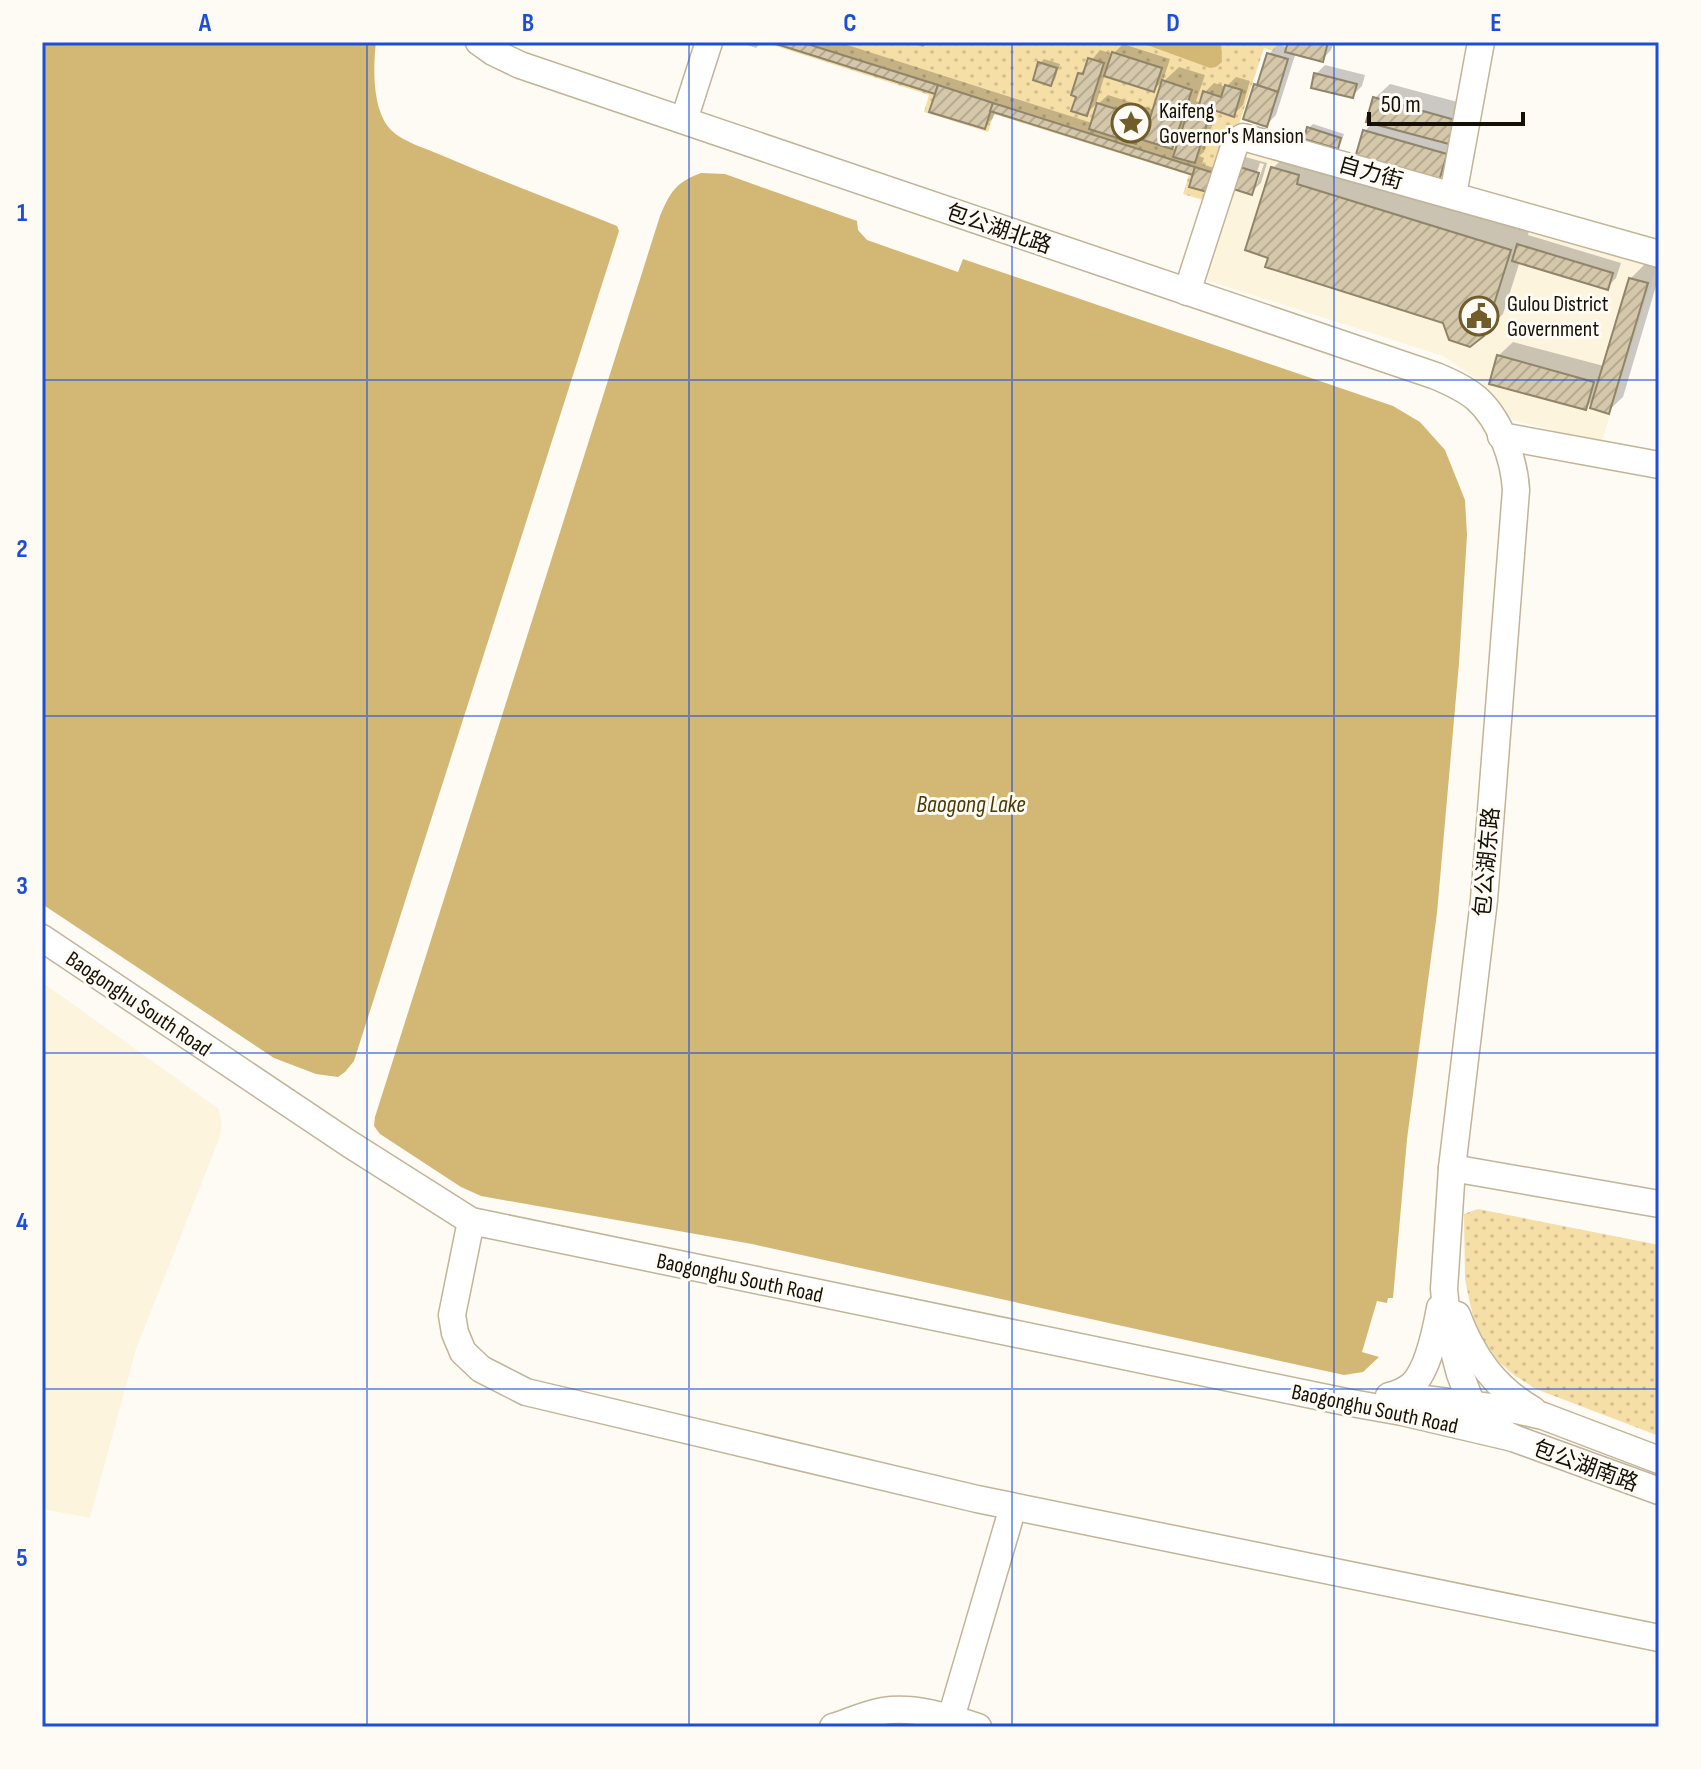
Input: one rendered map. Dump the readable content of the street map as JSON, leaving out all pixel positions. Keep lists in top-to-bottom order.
{
  "streets": {
    "street": [
      "自力街",
      "包公湖北路",
      "包公湖东路",
      "Baogonghu South Road",
      "包公湖南路"
    ]
  },
  "crossings": [
    ["自力街", "包公湖北路"],
    ["包公湖北路", "包公湖东路"],
    ["包公湖东路", "Baogonghu South Road"],
    ["包公湖东路", "包公湖南路"],
    ["Baogonghu South Road", "包公湖南路"]
  ],
  "water": ["Baogong Lake"],
  "places": {
    "place": ["Kaifeng Governor's Mansion"],
    "public building": ["Gulou District Government"]
  },
  "scale_bar": "50 m",
  "grid": {
    "columns": [
      "A",
      "B",
      "C",
      "D",
      "E"
    ],
    "rows": [
      "1",
      "2",
      "3",
      "4",
      "5"
    ]
  }
}
